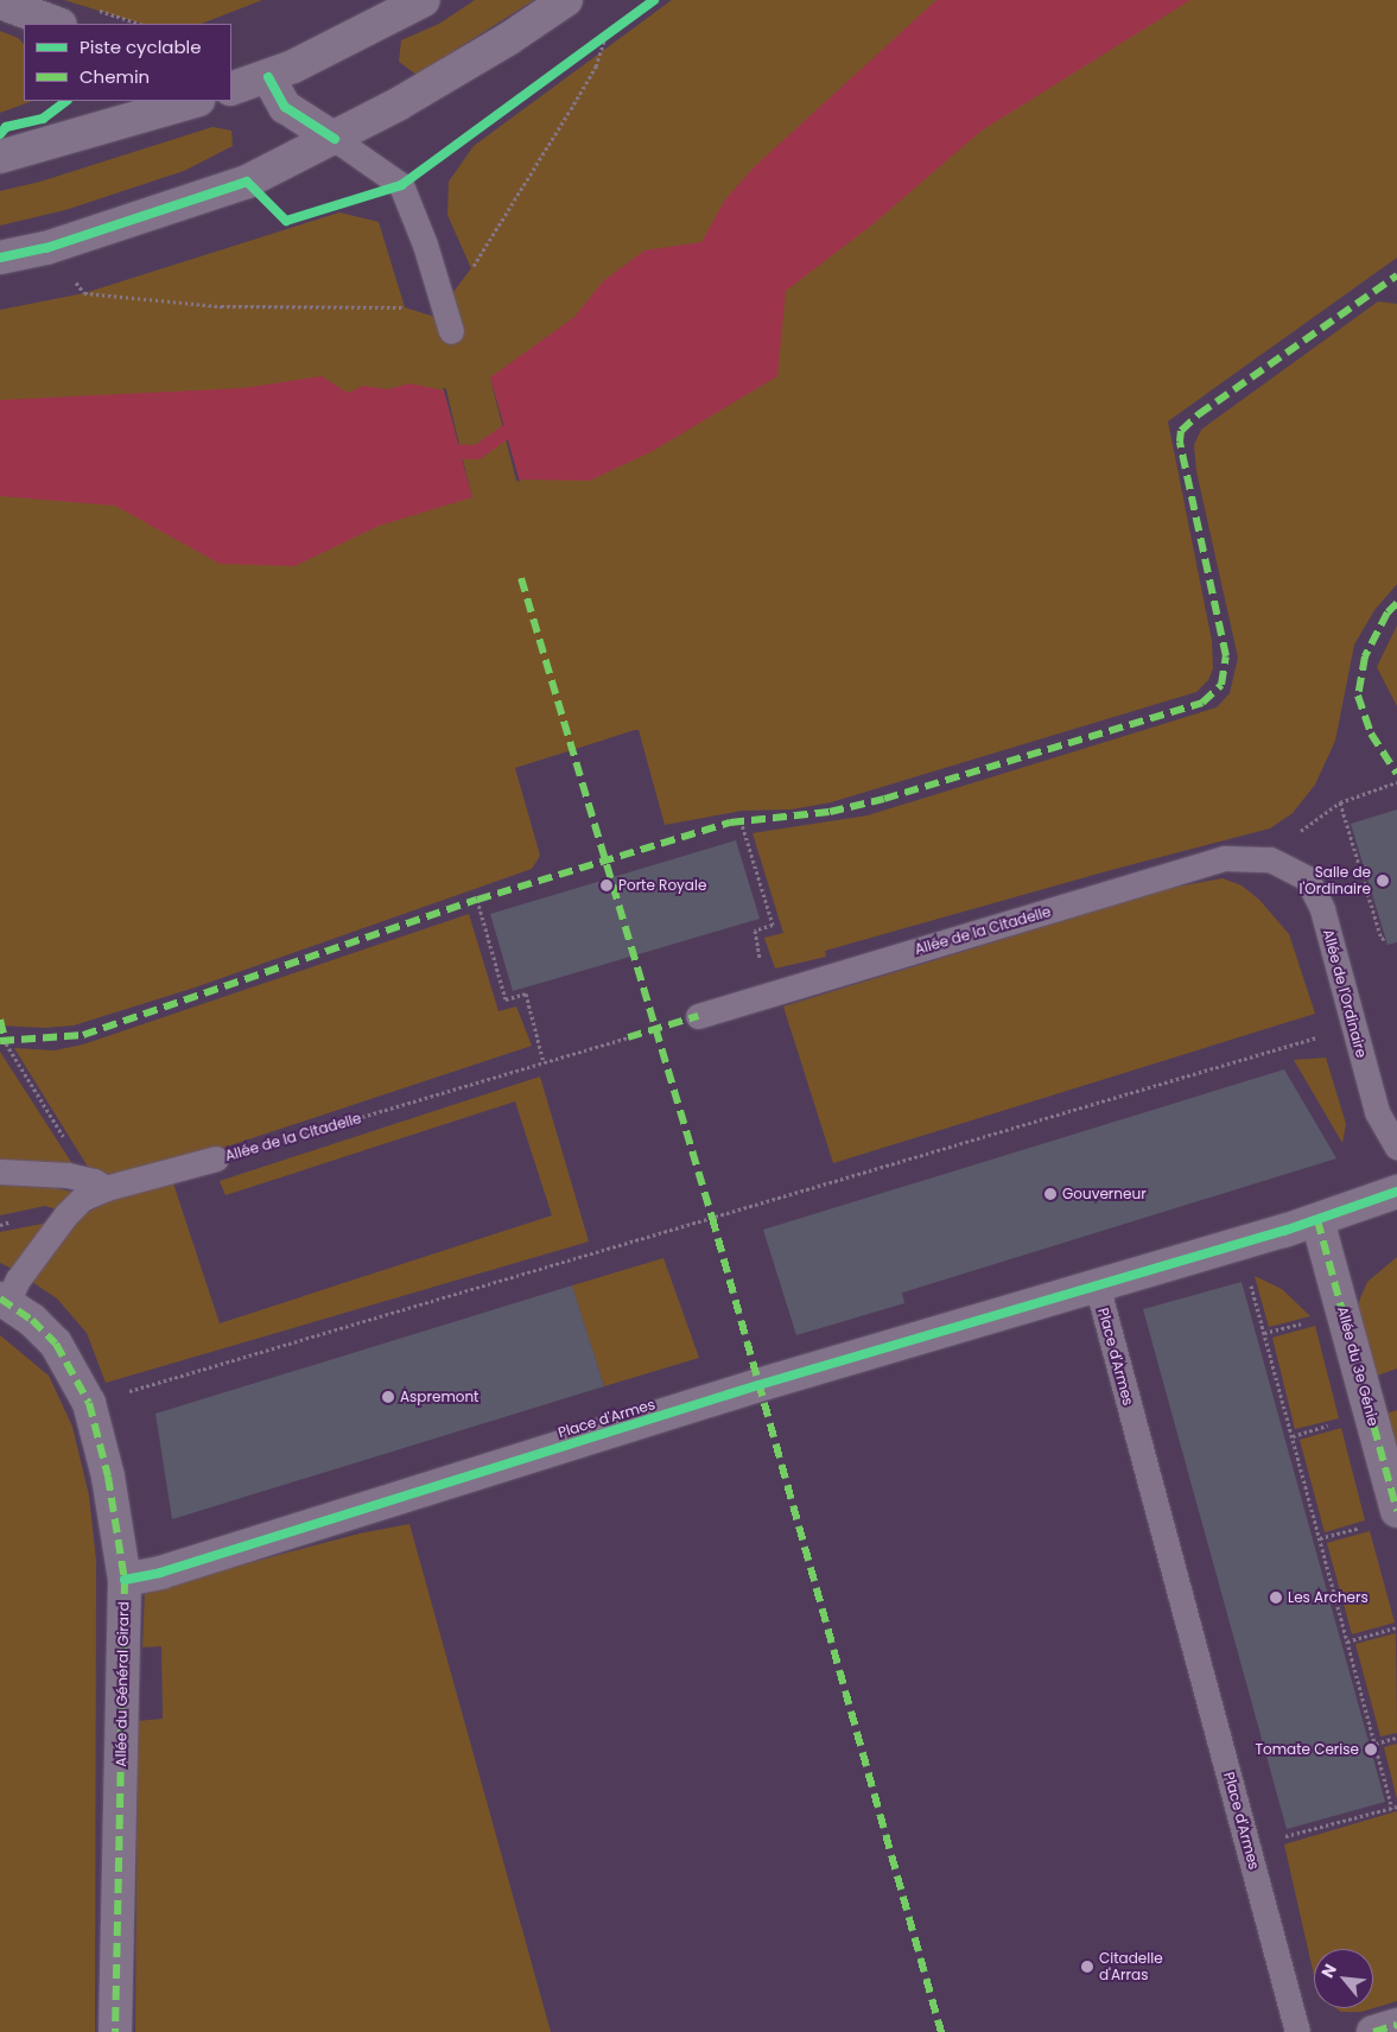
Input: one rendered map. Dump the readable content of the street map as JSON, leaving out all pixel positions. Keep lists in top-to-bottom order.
{
  "streets": {
    "street": ["Place d'Armes", "Allée du 3e Génie", "Allée du Général Girard"],
    "lane": ["Allée de la Citadelle", "Allée de l'Ordinaire"]
  },
  "crossings": [
    ["Allée de la Citadelle", "Allée de l'Ordinaire"],
    ["Allée de la Citadelle", "Allée du Général Girard"],
    ["Place d'Armes", "Allée du Général Girard"]
  ],
  "places": [
    "Salle de l'Ordinaire",
    "Porte Royale",
    "Gouverneur",
    "Aspremont",
    "Les Archers",
    "Tomate Cerise",
    "Citadelle d'Arras"
  ],
  "legend": ["Piste cyclable", "Chemin"],
  "north": "top left"
}
